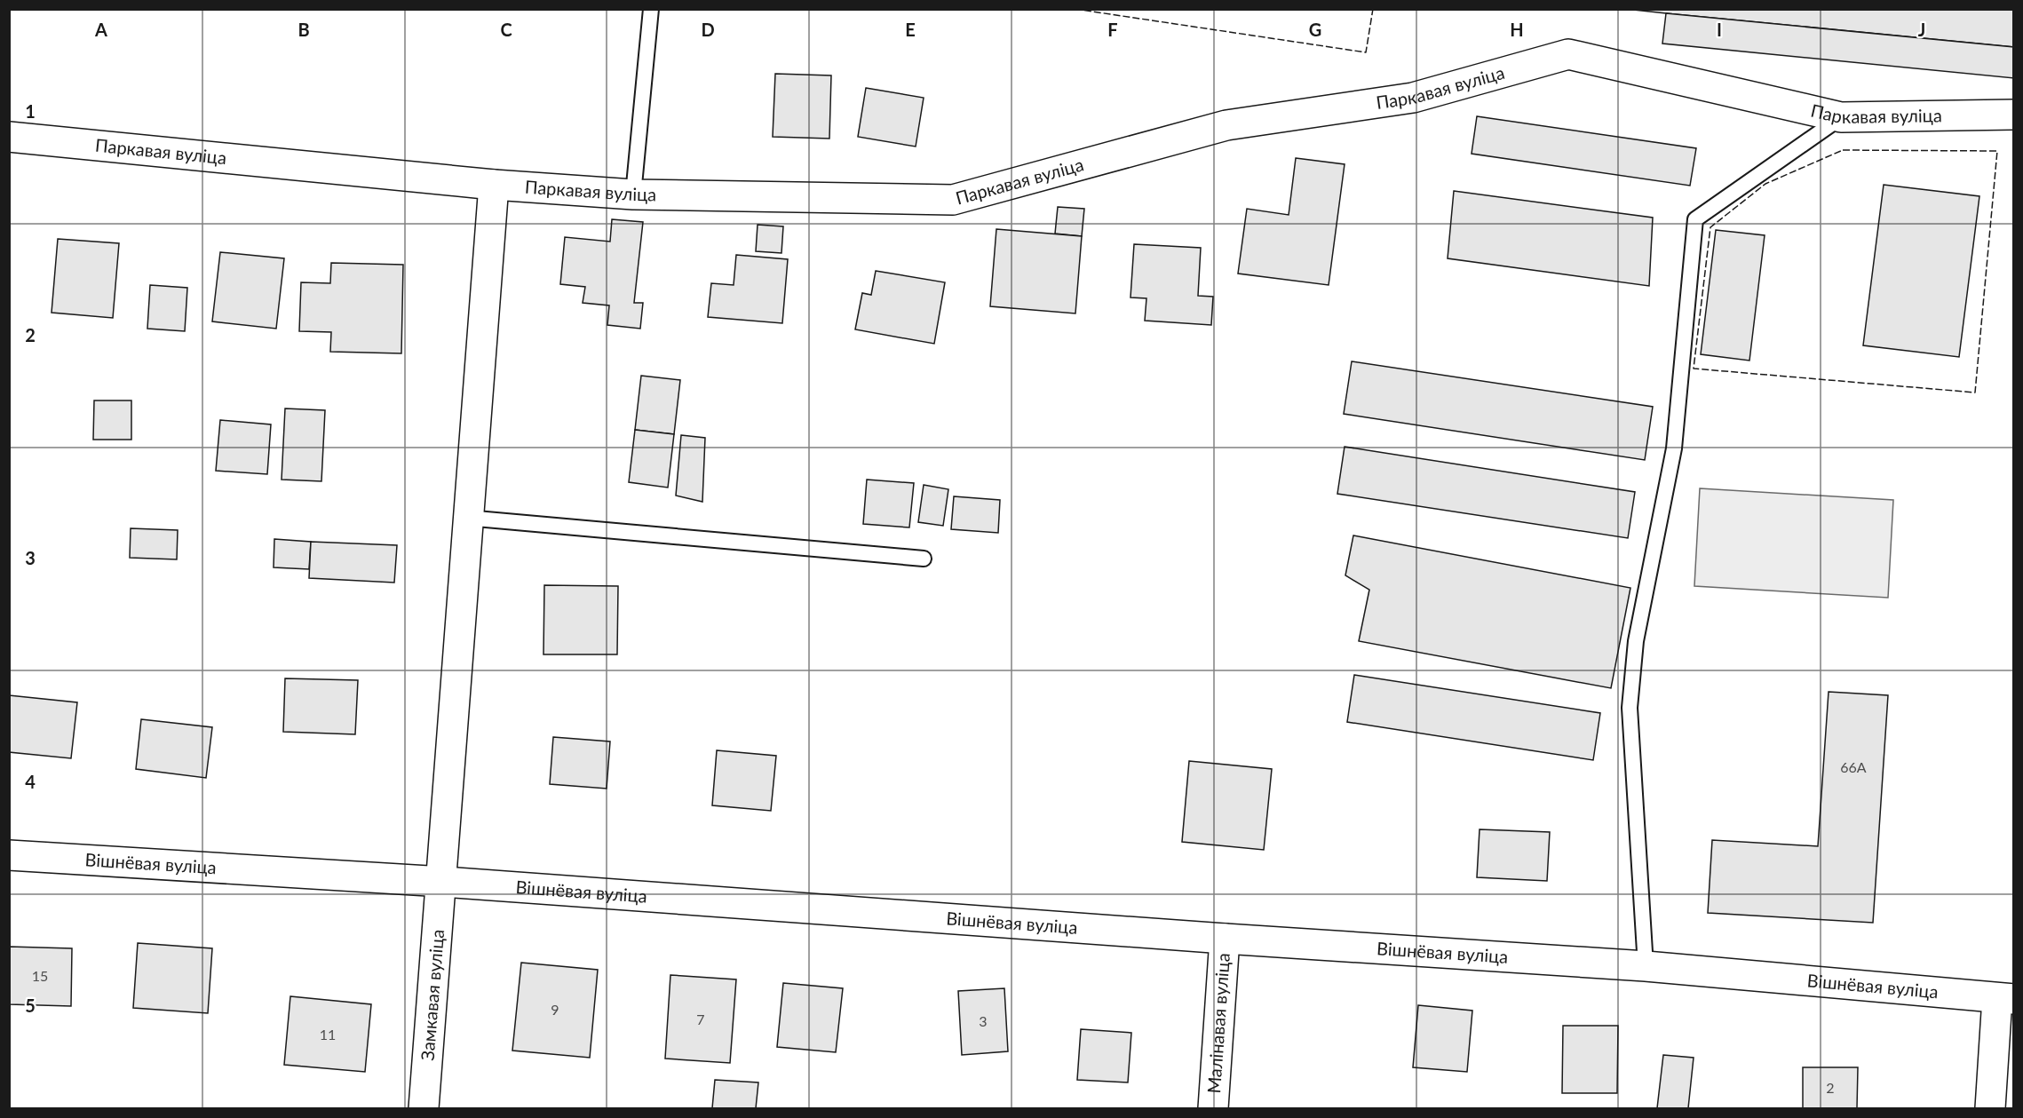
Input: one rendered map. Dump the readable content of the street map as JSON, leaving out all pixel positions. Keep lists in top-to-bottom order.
{
  "streets": {
    "street": [
      "Паркавая вуліца",
      "Вішнёвая вуліца",
      "Замкавая вуліца",
      "Малінавая вуліца"
    ]
  },
  "crossings": [
    ["Паркавая вуліца", "Замкавая вуліца"],
    ["Вішнёвая вуліца", "Замкавая вуліца"],
    ["Вішнёвая вуліца", "Малінавая вуліца"]
  ],
  "house_numbers": [
    "66А",
    "15",
    "9",
    "7",
    "3",
    "11",
    "2"
  ],
  "grid": {
    "columns": [
      "A",
      "B",
      "C",
      "D",
      "E",
      "F",
      "G",
      "H",
      "I",
      "J"
    ],
    "rows": [
      "1",
      "2",
      "3",
      "4",
      "5"
    ]
  }
}
